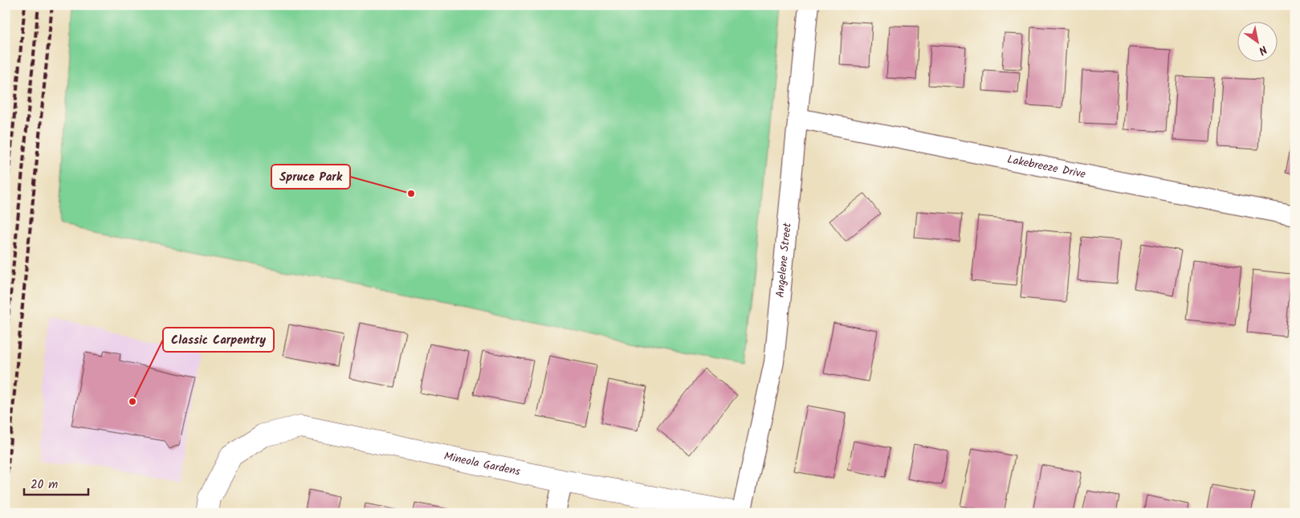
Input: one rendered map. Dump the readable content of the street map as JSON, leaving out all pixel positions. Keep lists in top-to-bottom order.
{
  "streets": {
    "street": ["Lakebreeze Drive", "Angelene Street", "Mineola Gardens"]
  },
  "crossings": [
    ["Lakebreeze Drive", "Angelene Street"],
    ["Angelene Street", "Mineola Gardens"]
  ],
  "places": ["Spruce Park", "Classic Carpentry"],
  "scale_bar": "20 m",
  "north": "bottom right"
}
